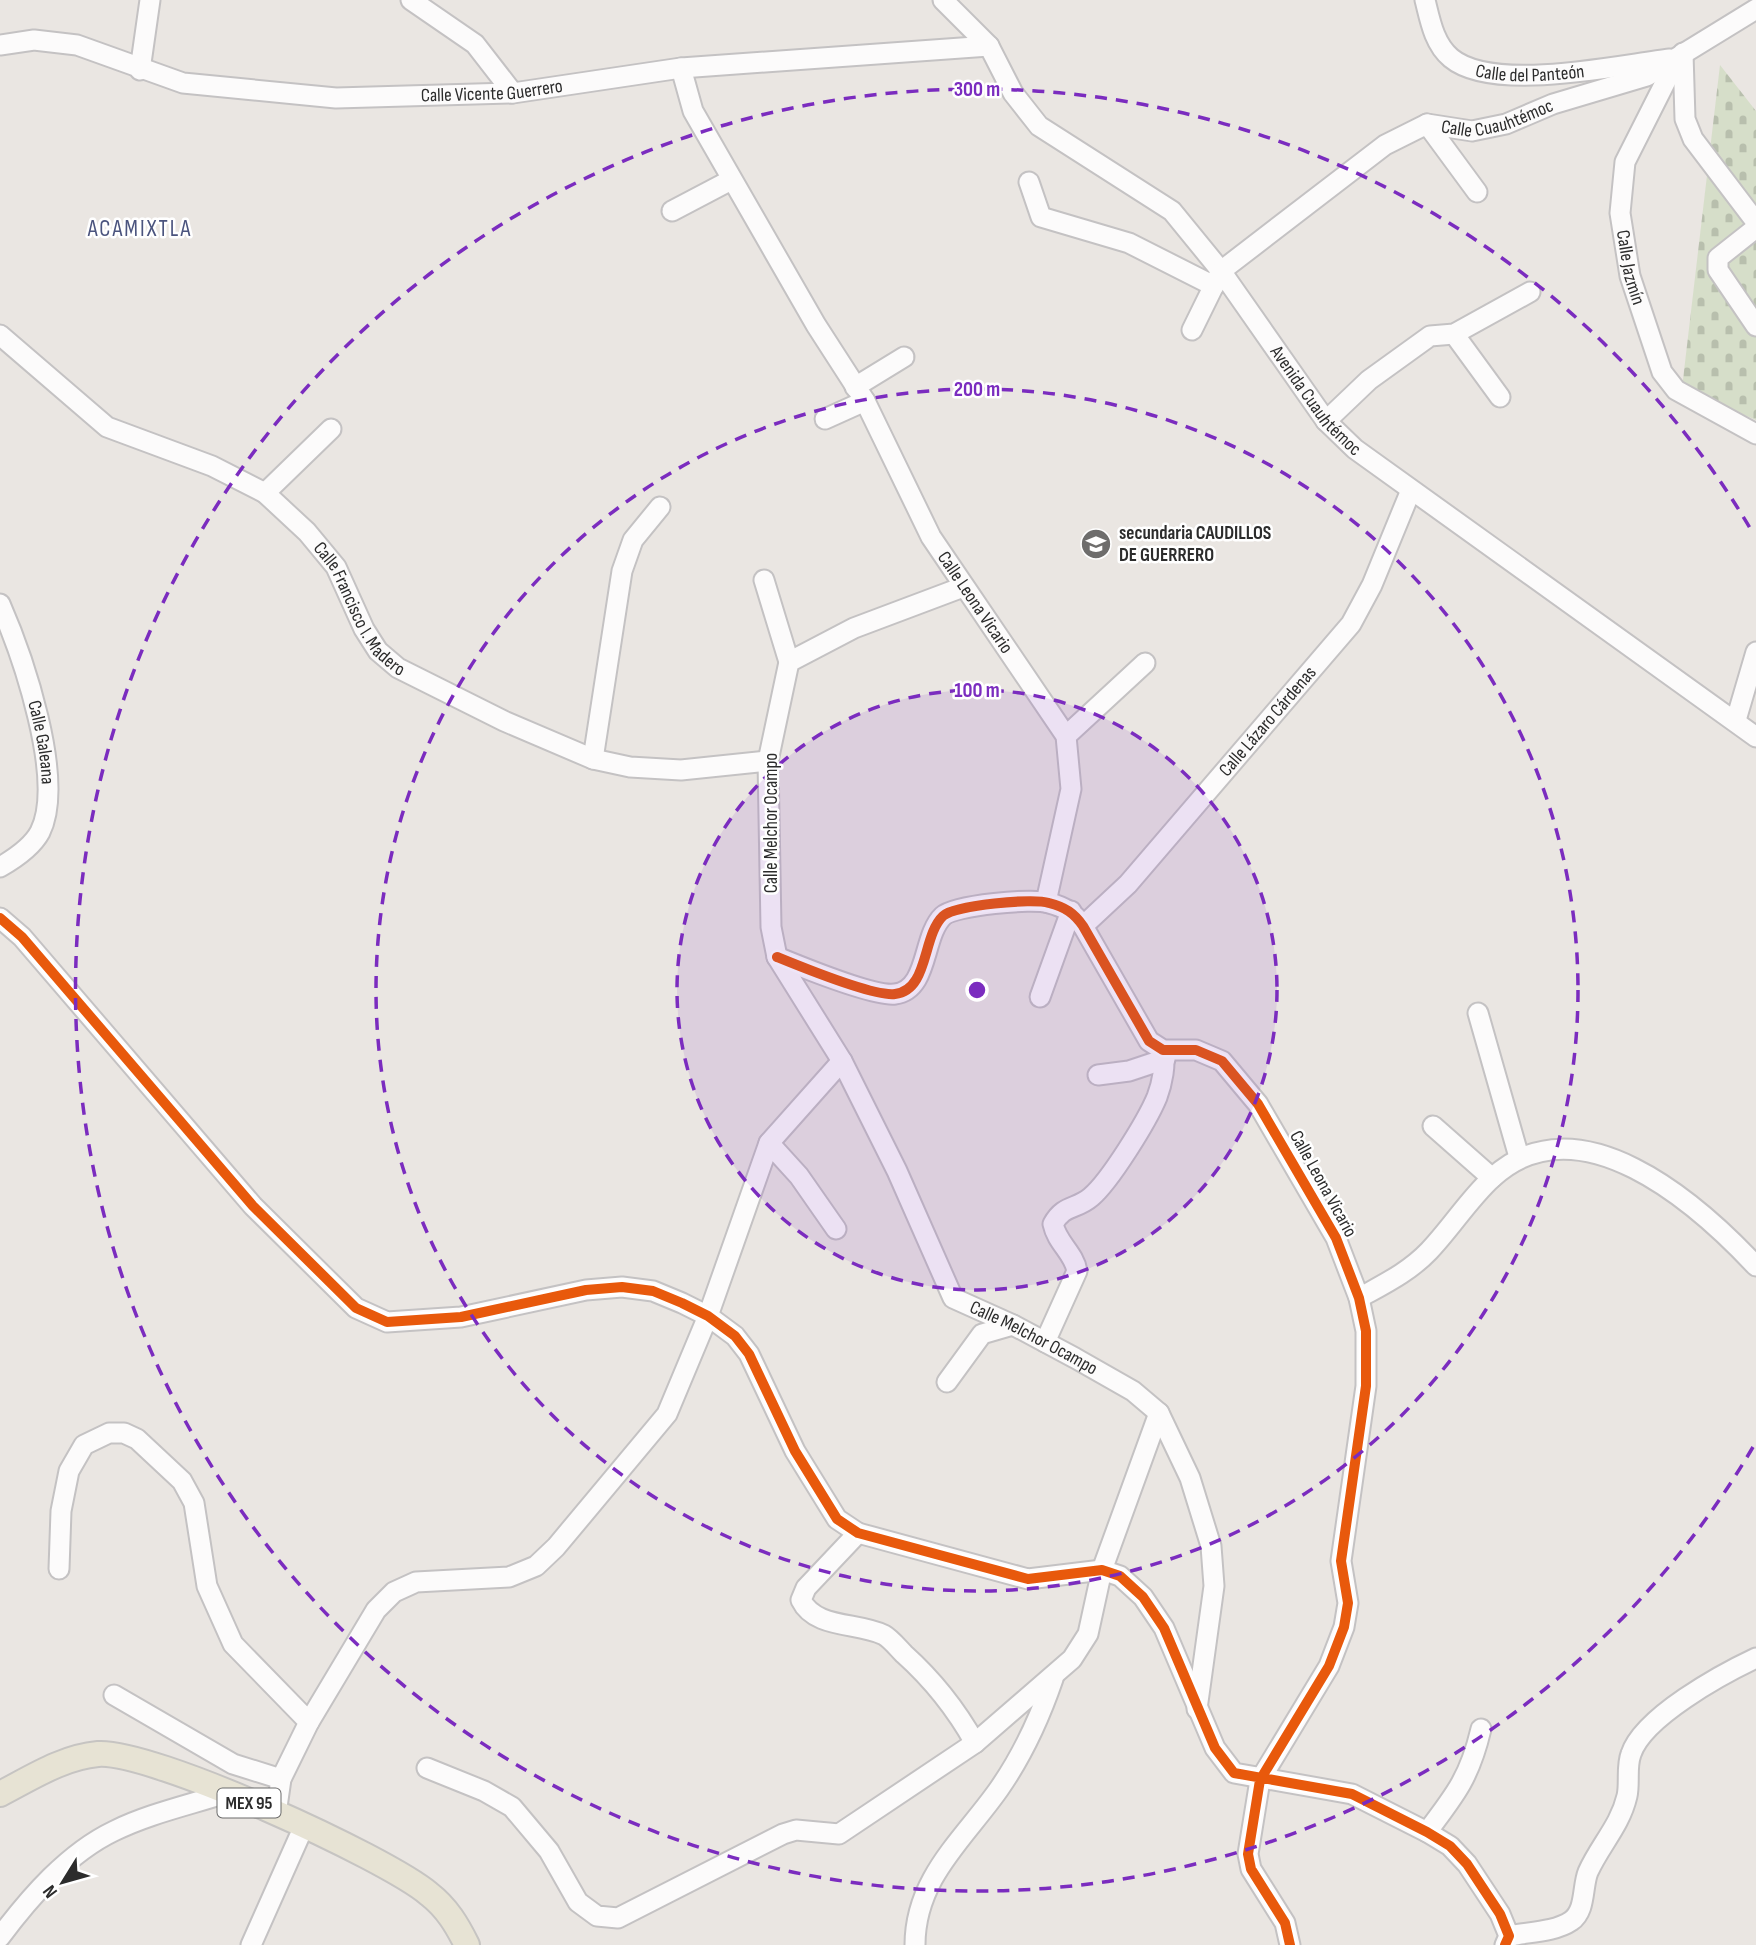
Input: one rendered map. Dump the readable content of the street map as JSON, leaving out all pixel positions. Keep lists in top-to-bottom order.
{
  "streets": {
    "main road": ["MEX 95"],
    "street": [
      "Calle del Panteón",
      "Calle Vicente Guerrero",
      "Calle Cuauhtémoc",
      "Calle Jazmín",
      "Avenida Cuauhtémoc",
      "Calle Leona Vicario",
      "Calle Francisco I. Madero",
      "Calle Lázaro Cárdenas",
      "Calle Galeana",
      "Calle Melchor Ocampo"
    ]
  },
  "crossings": [
    ["Calle del Panteón", "Calle Cuauhtémoc"],
    ["Calle del Panteón", "Calle Jazmín"],
    ["Calle Vicente Guerrero", "Avenida Cuauhtémoc"],
    ["Calle Vicente Guerrero", "Calle Leona Vicario"],
    ["Calle Cuauhtémoc", "Calle Jazmín"],
    ["Calle Cuauhtémoc", "Avenida Cuauhtémoc"],
    ["Avenida Cuauhtémoc", "Calle Lázaro Cárdenas"],
    ["Calle Francisco I. Madero", "Calle Melchor Ocampo"]
  ],
  "districts": ["ACAMIXTLA"],
  "places": {
    "school or university": ["secundaria CAUDILLOS DE GUERRERO"]
  },
  "north": "bottom left",
  "rings": ["300 m", "200 m", "100 m"]
}
